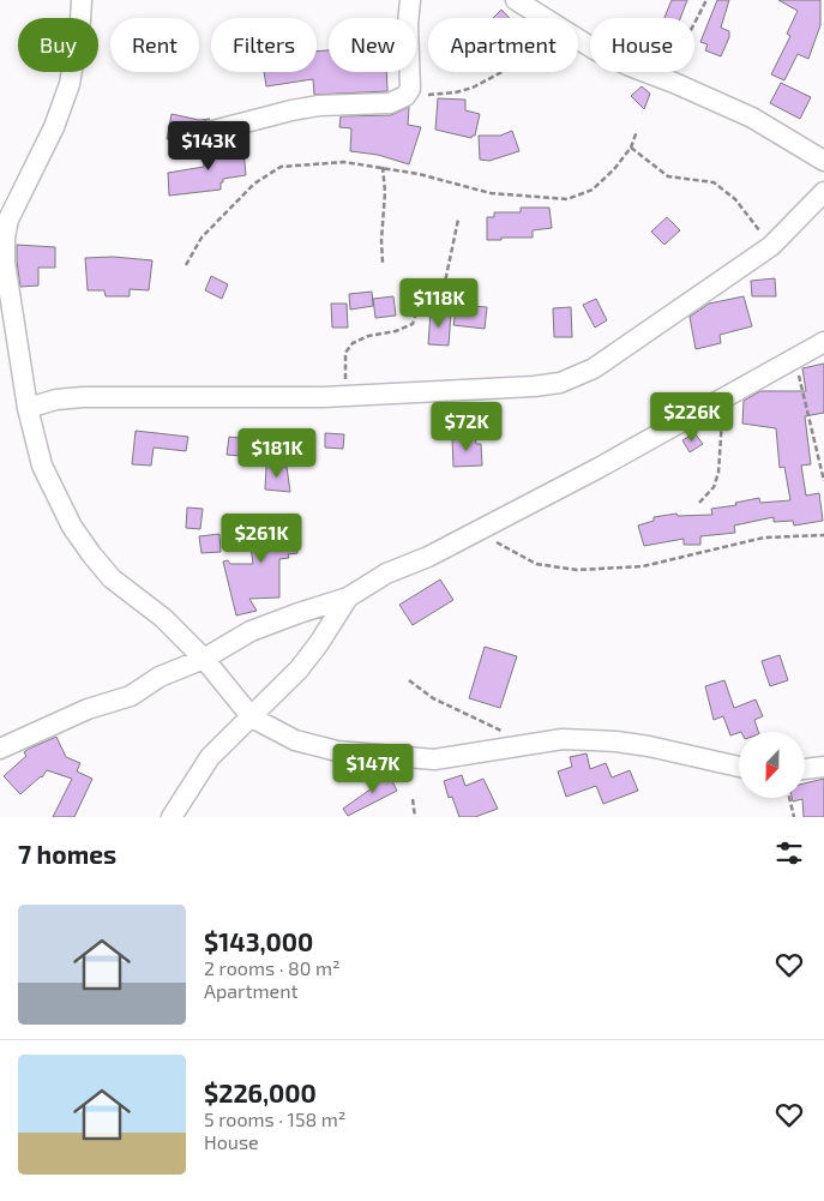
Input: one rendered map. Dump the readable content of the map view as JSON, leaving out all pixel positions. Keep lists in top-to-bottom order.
{
  "north": "bottom",
  "page": {
    "chip": [
      "Buy",
      "Rent",
      "Filters",
      "New",
      "Apartment",
      "House"
    ],
    "price": [
      "$143K",
      "$118K",
      "$226K",
      "$72K",
      "$181K",
      "$261K",
      "$147K"
    ],
    "heading": "7 homes",
    "list": [
      {
        "name": "$143,000",
        "note": "2 rooms · 80 m² · Apartment"
      },
      {
        "name": "$226,000",
        "note": "5 rooms · 158 m² · House"
      }
    ]
  }
}
